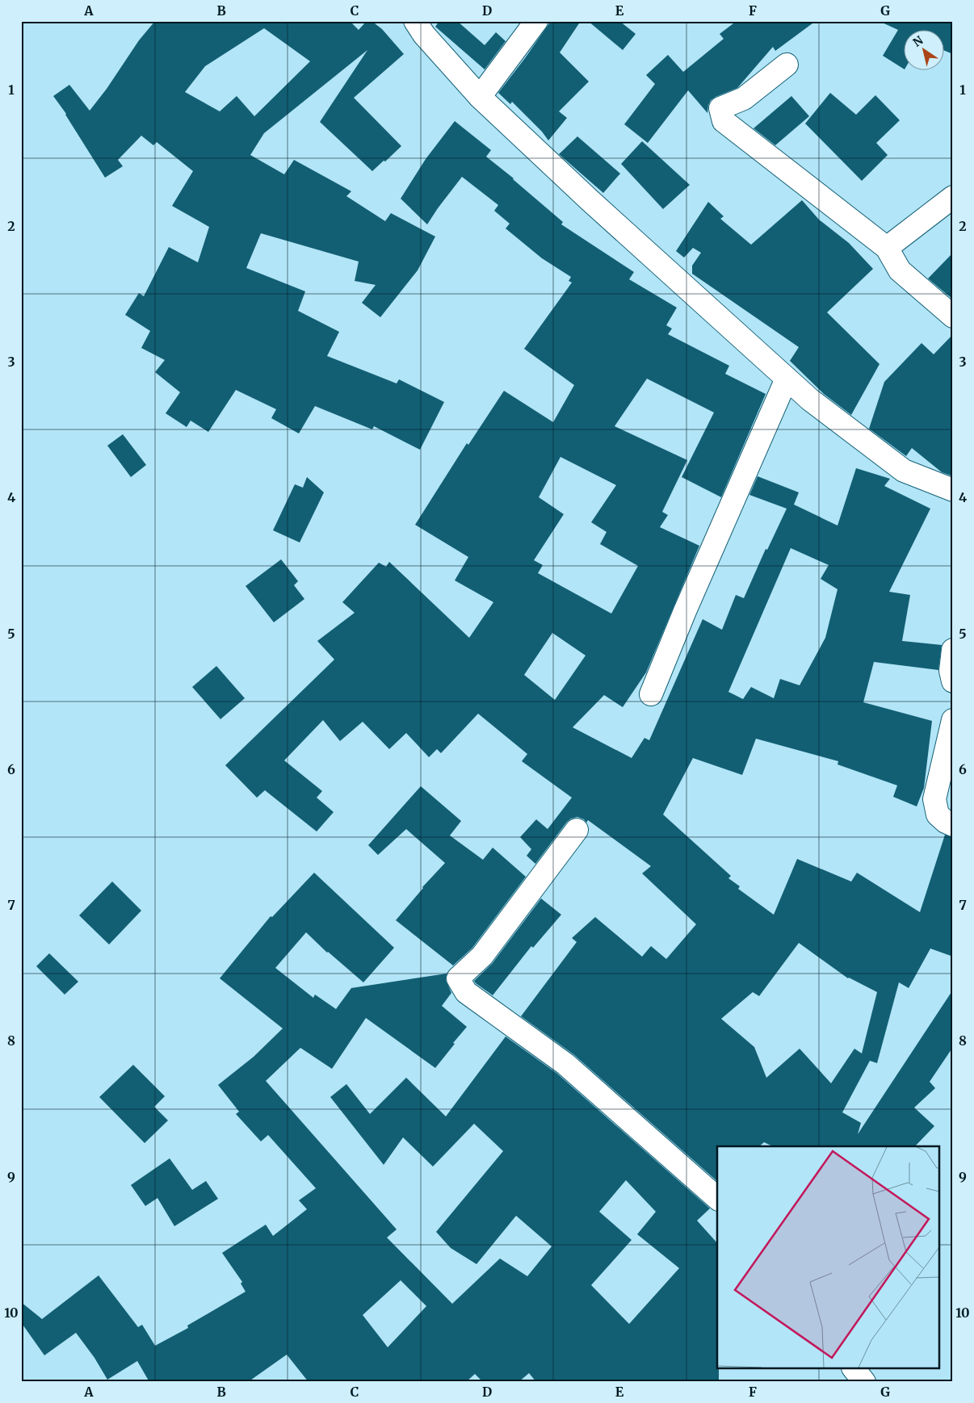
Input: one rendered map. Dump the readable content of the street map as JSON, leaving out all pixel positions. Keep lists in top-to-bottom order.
{
  "north": "top left",
  "grid": {
    "columns": [
      "A",
      "B",
      "C",
      "D",
      "E",
      "F",
      "G"
    ],
    "rows": [
      "1",
      "2",
      "3",
      "4",
      "5",
      "6",
      "7",
      "8",
      "9",
      "10"
    ]
  }
}
